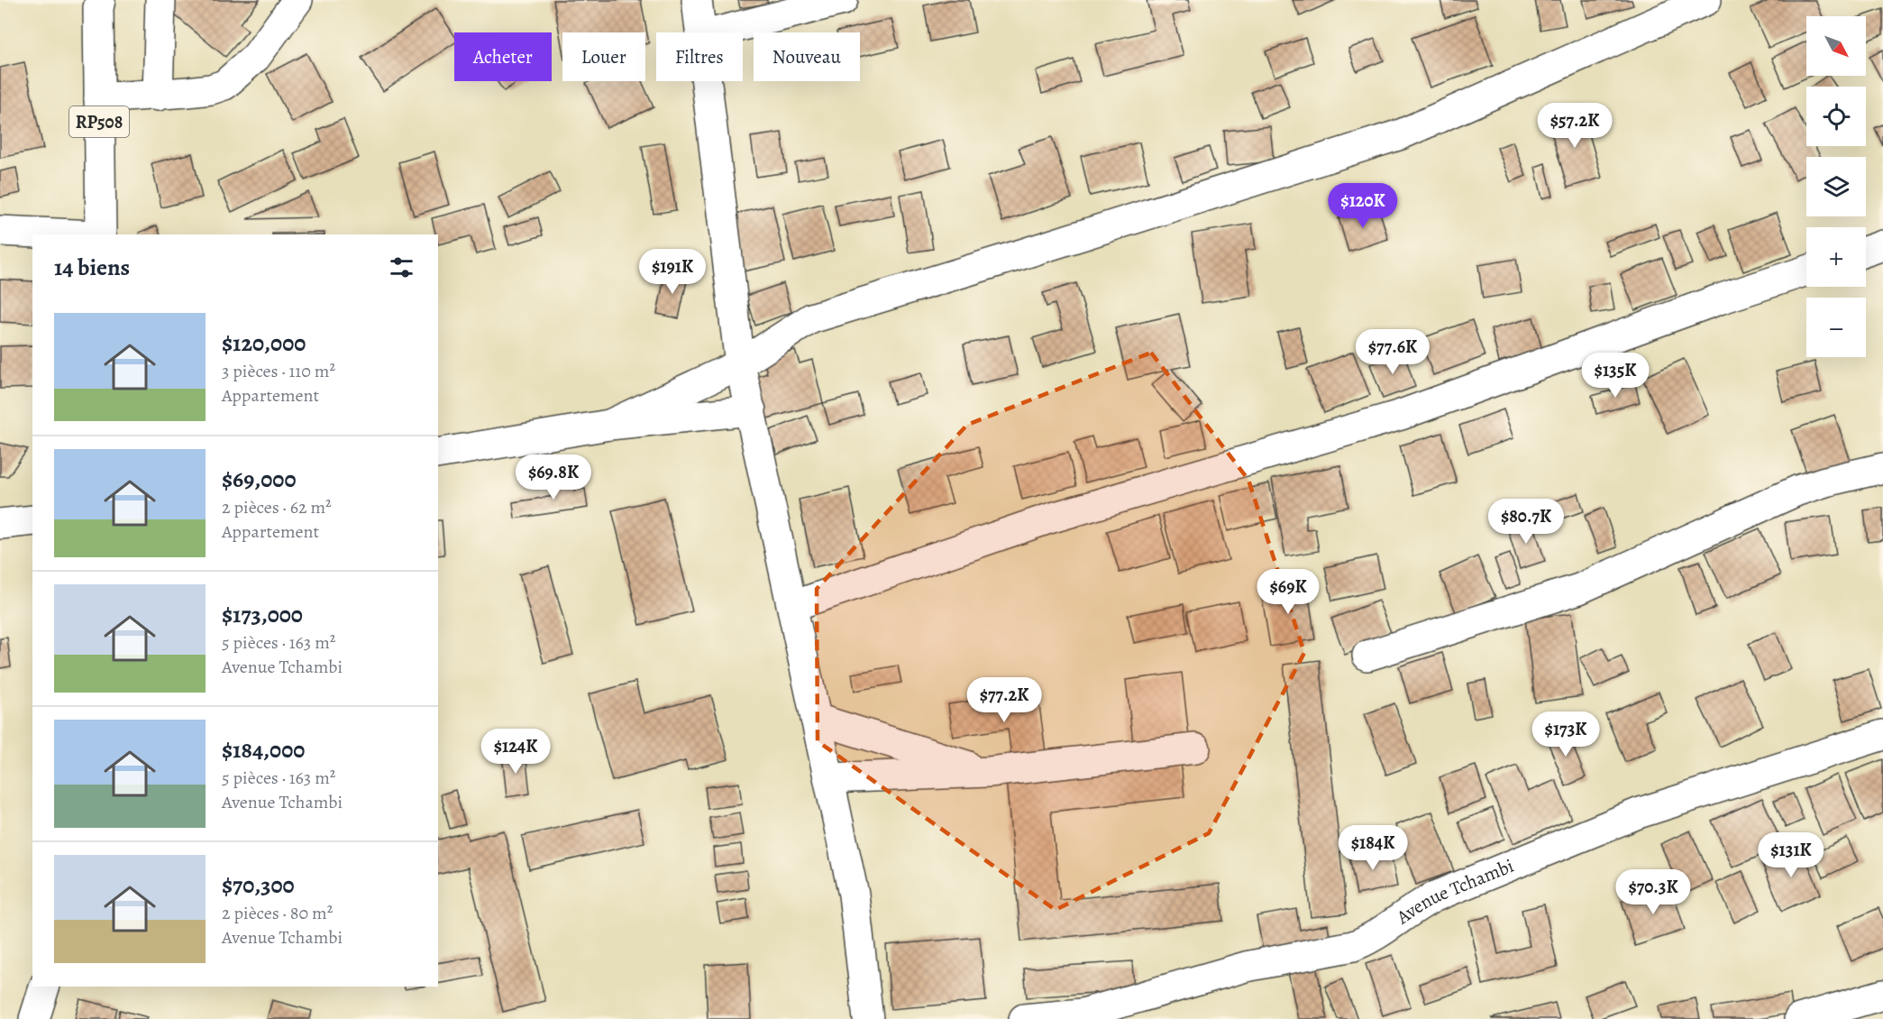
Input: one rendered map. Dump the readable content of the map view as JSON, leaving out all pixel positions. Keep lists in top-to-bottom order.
{
  "streets": {
    "street": ["RP508", "Avenue Tchambi"]
  },
  "north": "bottom right",
  "page": {
    "map_buttons": ["+", "−"],
    "chip": [
      "Acheter",
      "Louer",
      "Filtres",
      "Nouveau"
    ],
    "price": [
      "$57.2K",
      "$120K",
      "$191K",
      "$77.6K",
      "$135K",
      "$69.8K",
      "$80.7K",
      "$69K",
      "$77.2K",
      "$173K",
      "$124K",
      "$184K",
      "$131K",
      "$70.3K"
    ],
    "heading": "14 biens",
    "list": [
      {
        "name": "$120,000",
        "note": "3 pièces · 110 m² · Appartement"
      },
      {
        "name": "$69,000",
        "note": "2 pièces · 62 m² · Appartement"
      },
      {
        "name": "$173,000",
        "note": "5 pièces · 163 m² · Avenue Tchambi"
      },
      {
        "name": "$184,000",
        "note": "5 pièces · 163 m² · Avenue Tchambi"
      },
      {
        "name": "$70,300",
        "note": "2 pièces · 80 m² · Avenue Tchambi"
      }
    ]
  }
}
